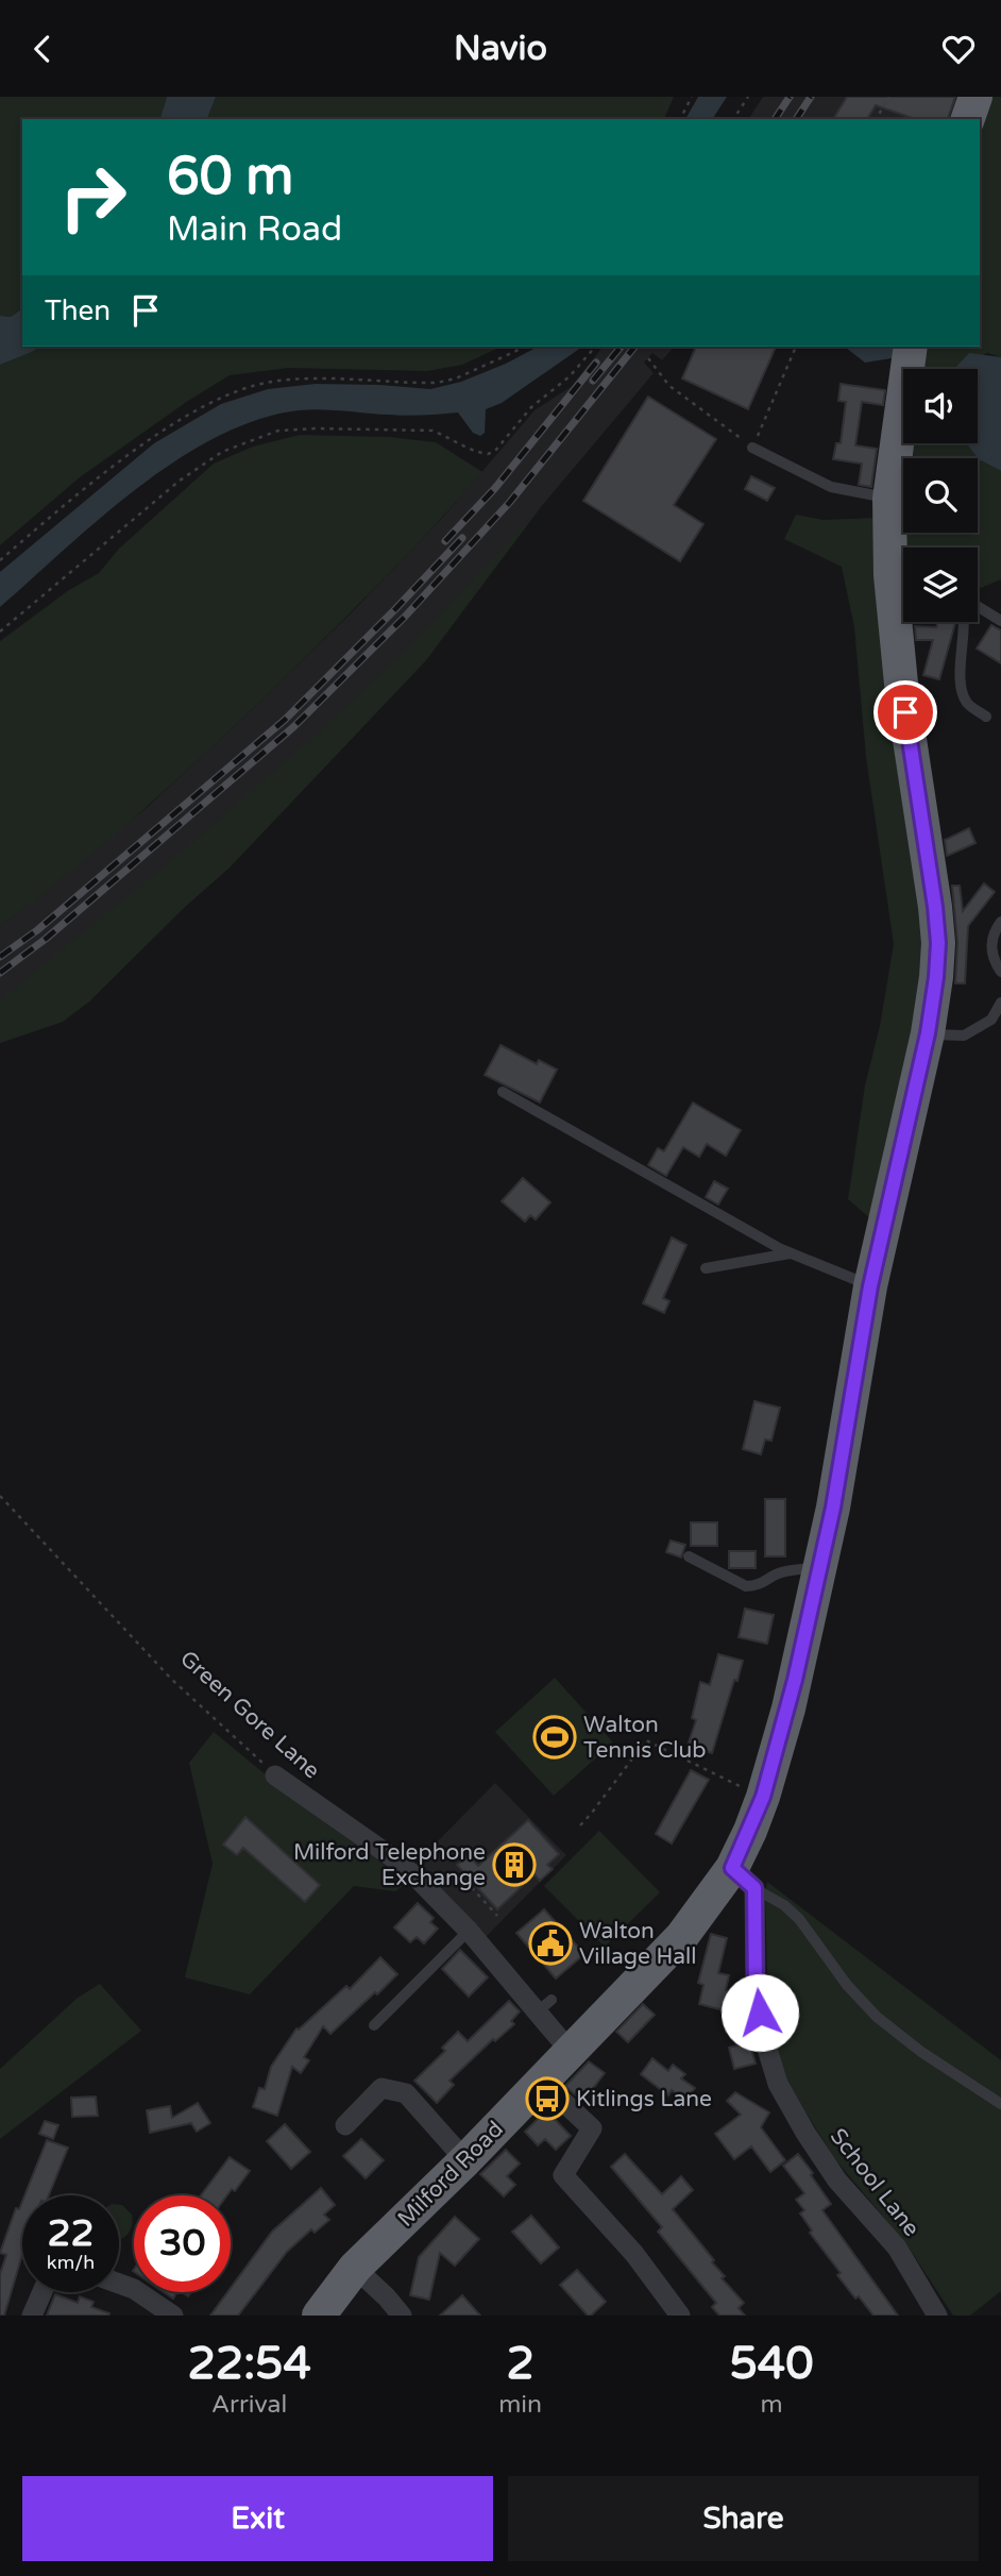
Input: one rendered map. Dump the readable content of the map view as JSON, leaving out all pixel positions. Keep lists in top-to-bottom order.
{
  "streets": {
    "highway": ["Milford Road"],
    "street": ["Green Gore Lane", "School Lane"]
  },
  "crossings": [
    ["Green Gore Lane", "Milford Road"],
    ["Milford Road", "School Lane"]
  ],
  "places": {
    "sports": ["Walton Tennis Club"],
    "building": ["Milford Telephone Exchange"],
    "public building": ["Walton Village Hall"],
    "bus stop": ["Kitlings Lane"]
  },
  "page": {
    "header": "Navio",
    "turn": ["60 m", "Main Road"],
    "then": "Then",
    "speed": "22 km/h",
    "limit": "30",
    "eta": [
      "22:54",
      "Arrival",
      "2",
      "min",
      "540",
      "m"
    ],
    "buttons": ["Exit", "Share"]
  }
}
